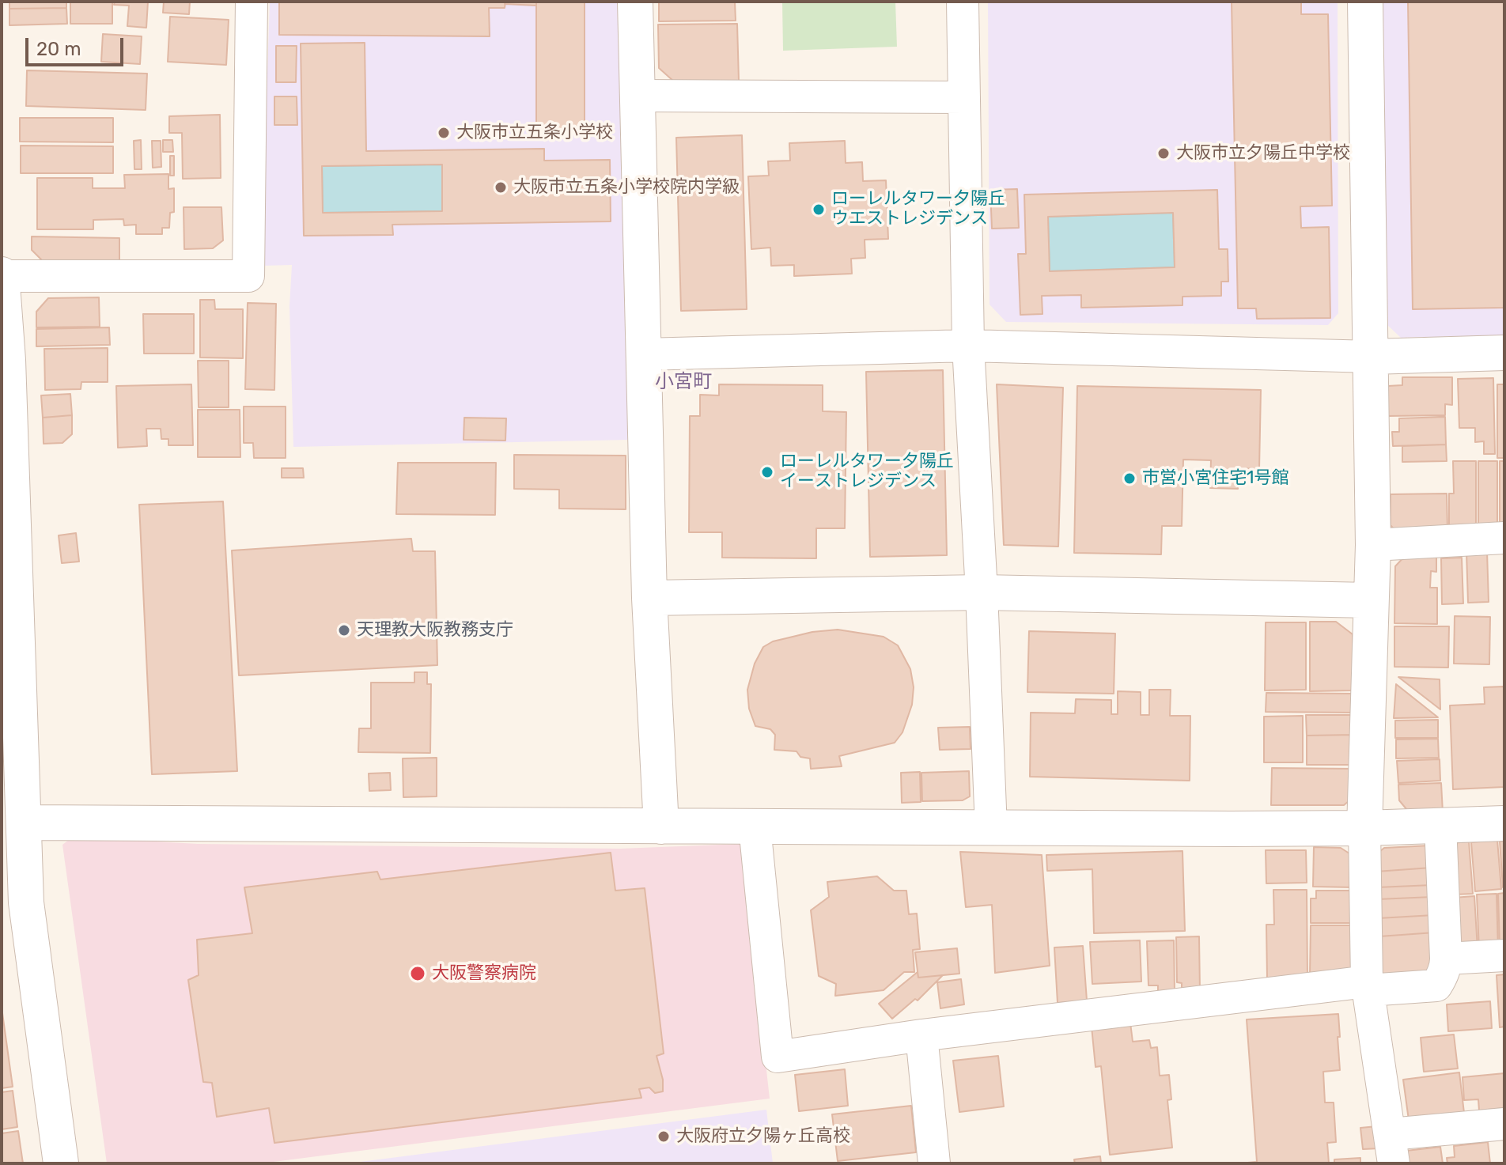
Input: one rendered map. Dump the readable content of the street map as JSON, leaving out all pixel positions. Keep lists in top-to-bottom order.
{
  "districts": ["小宮町"],
  "places": [
    "大阪市立五条小学校",
    "大阪市立夕陽丘中学校",
    "大阪市立五条小学校院内学級",
    "ローレルタワー夕陽丘 ウエストレジデンス",
    "ローレルタワー夕陽丘 イーストレジデンス",
    "市営小宮住宅1号館",
    "天理教大阪教務支庁",
    "大阪警察病院",
    "大阪府立夕陽ヶ丘高校"
  ],
  "scale_bar": "20 m"
}
